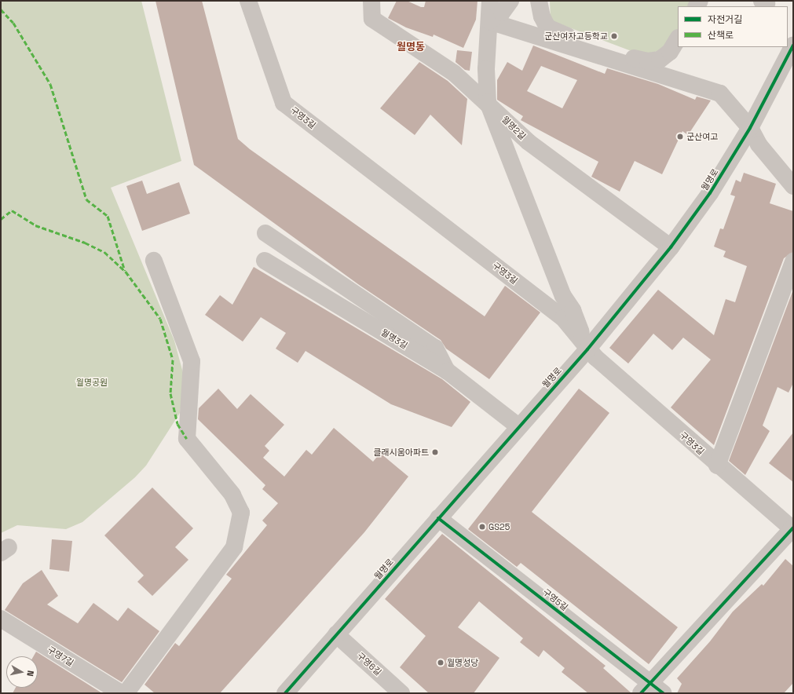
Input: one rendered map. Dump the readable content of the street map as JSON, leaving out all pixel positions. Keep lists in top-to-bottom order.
{
  "streets": {
    "street": [
      "구영3길",
      "월명2길",
      "월명로",
      "월명3길",
      "구영5길",
      "구영7길",
      "구영6길"
    ]
  },
  "crossings": [
    ["구영3길", "월명로"],
    ["월명2길", "월명로"],
    ["월명로", "월명3길"],
    ["월명로", "구영5길"],
    ["월명로", "구영6길"]
  ],
  "districts": ["월명동"],
  "parks": ["월명공원"],
  "places": [
    "군산여자고등학교",
    "군산여고",
    "클래시움아파트",
    "GS25",
    "월명성당"
  ],
  "legend": ["자전거길", "산책로"],
  "north": "right"
}
